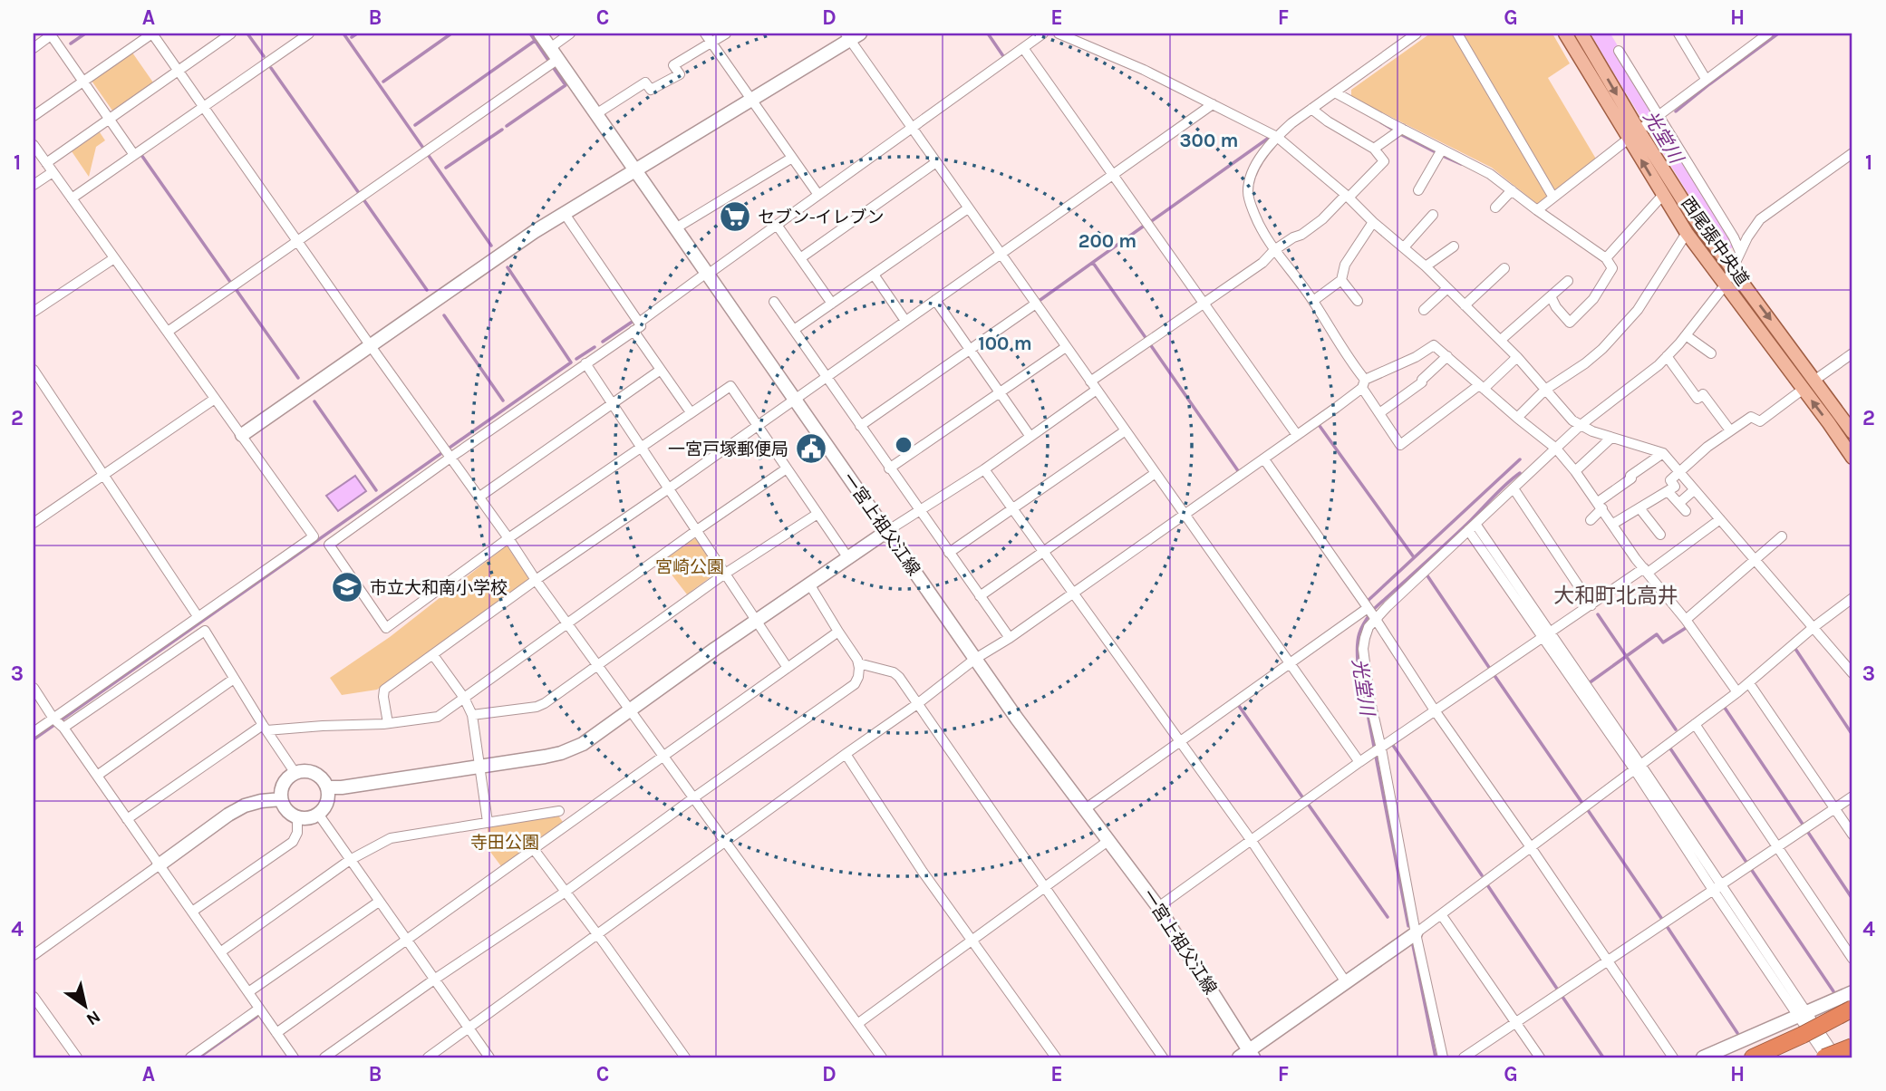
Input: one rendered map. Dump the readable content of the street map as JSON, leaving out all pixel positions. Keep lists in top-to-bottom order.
{
  "streets": {
    "main road": ["西尾張中央道"],
    "street": ["一宮上祖父江線"]
  },
  "districts": ["大和町北高井"],
  "water": ["光堂川"],
  "parks": ["宮崎公園", "寺田公園"],
  "places": {
    "supermarket": ["セブン-イレブン"],
    "public building": ["一宮戸塚郵便局"],
    "school or university": ["市立大和南小学校"]
  },
  "north": "bottom right",
  "grid": {
    "columns": [
      "A",
      "B",
      "C",
      "D",
      "E",
      "F",
      "G",
      "H"
    ],
    "rows": [
      "1",
      "2",
      "3",
      "4"
    ]
  },
  "rings": ["300 m", "200 m", "100 m"]
}
